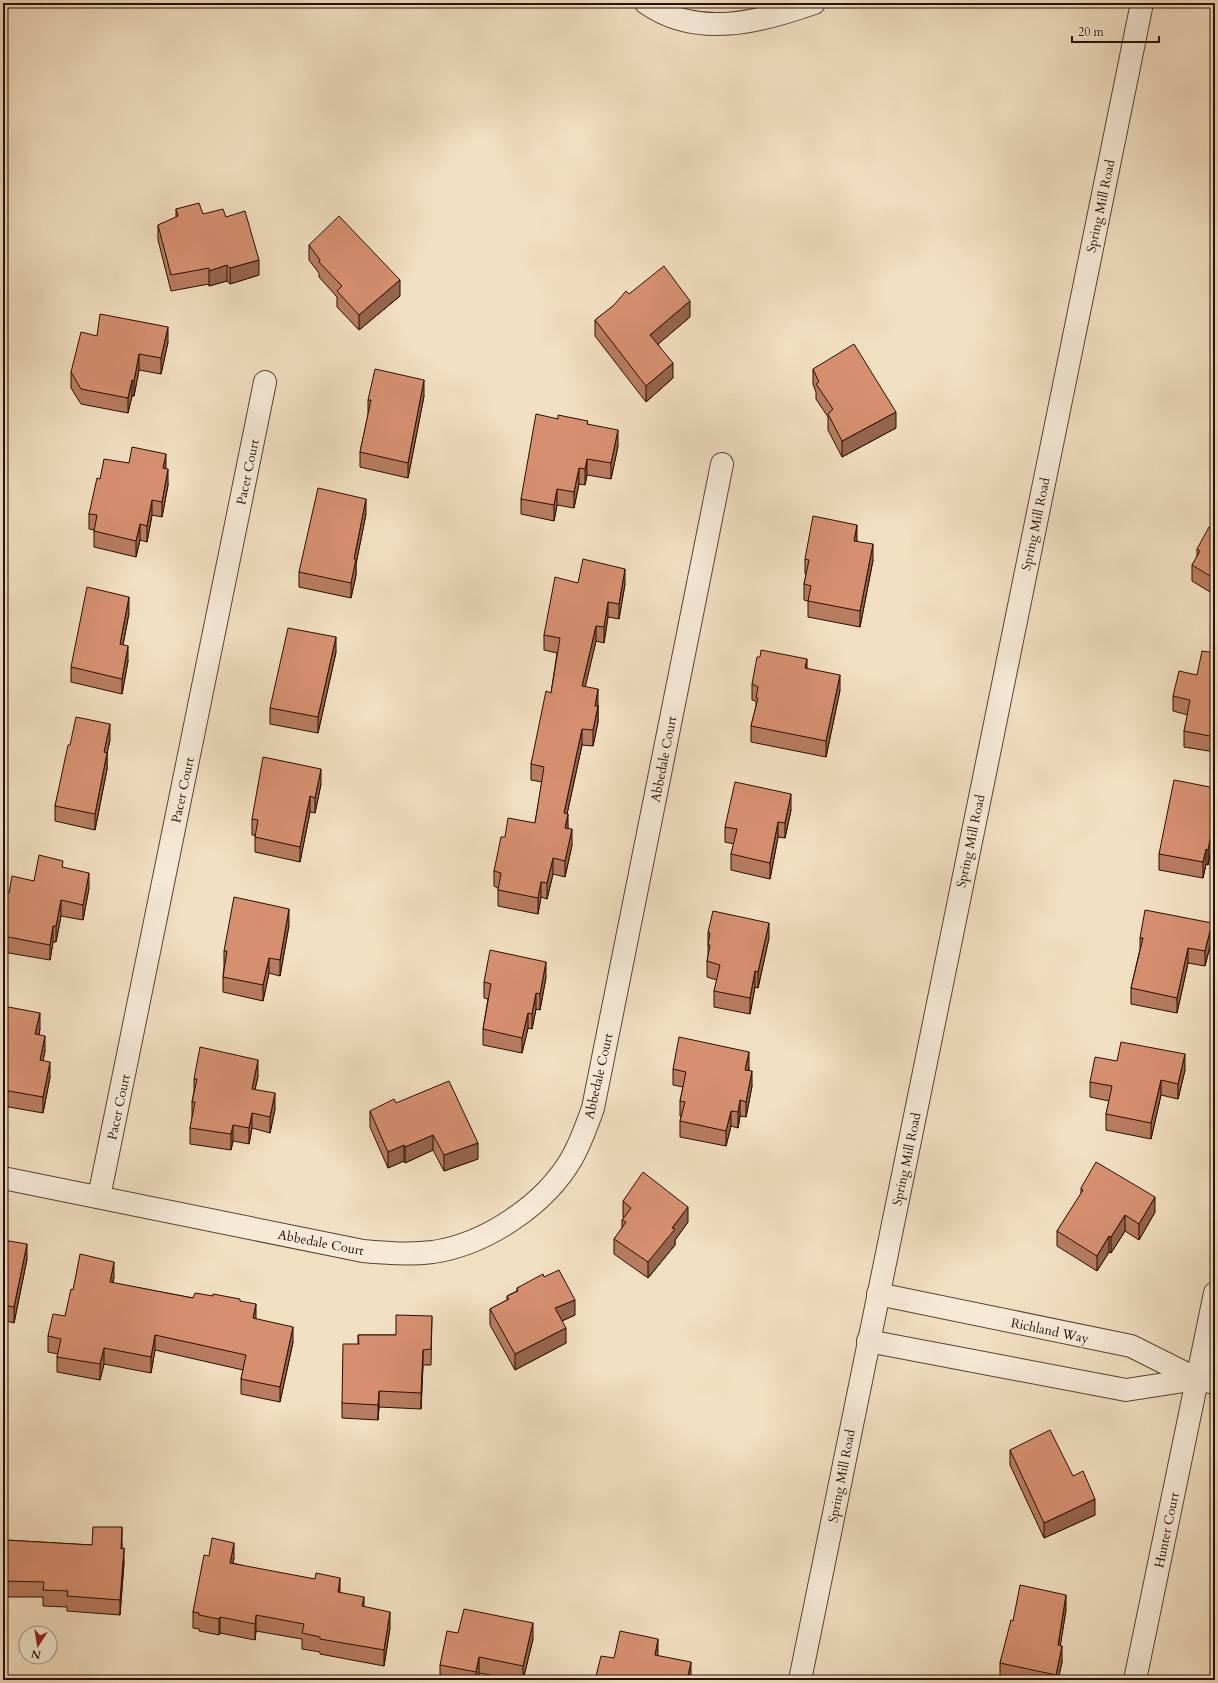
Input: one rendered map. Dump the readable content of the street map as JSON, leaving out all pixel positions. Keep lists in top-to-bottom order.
{
  "streets": {
    "street": [
      "Spring Mill Road",
      "Pacer Court",
      "Abbedale Court",
      "Richland Way",
      "Hunter Court"
    ]
  },
  "crossings": [
    ["Spring Mill Road", "Richland Way"],
    ["Pacer Court", "Abbedale Court"],
    ["Richland Way", "Hunter Court"]
  ],
  "scale_bar": "20 m",
  "north": "bottom"
}
